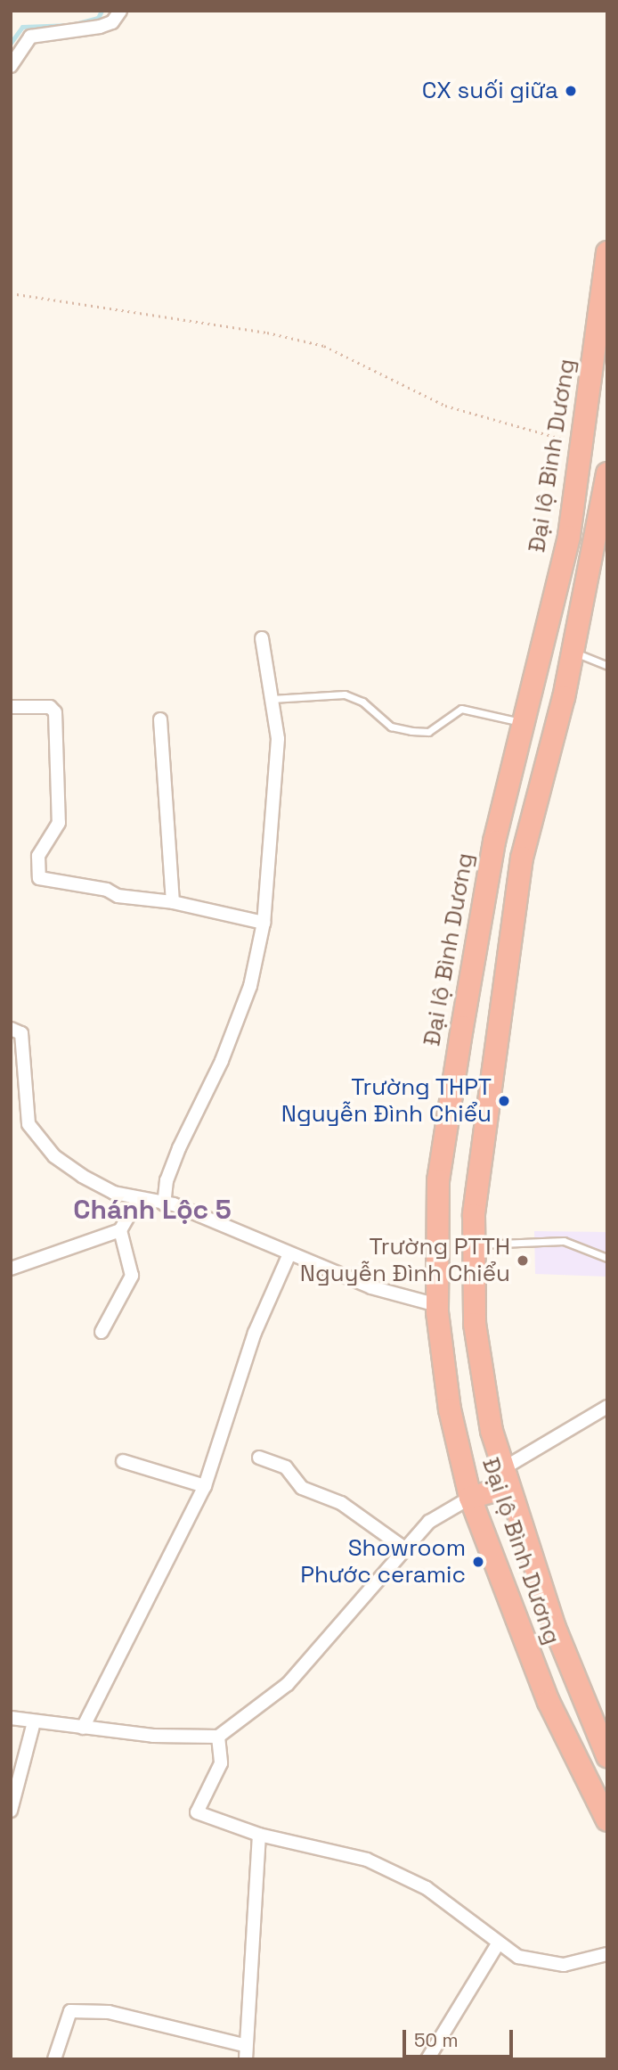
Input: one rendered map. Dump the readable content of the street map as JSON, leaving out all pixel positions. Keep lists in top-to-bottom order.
{
  "streets": {
    "highway": ["Đại lộ Bình Dương"]
  },
  "districts": ["Chánh Lộc 5"],
  "places": [
    "CX suối giữa",
    "Trường THPT Nguyễn Đình Chiểu",
    "Trường PTTH Nguyễn Đình Chiểu",
    "Showroom Phước ceramic"
  ],
  "scale_bar": "50 m"
}
